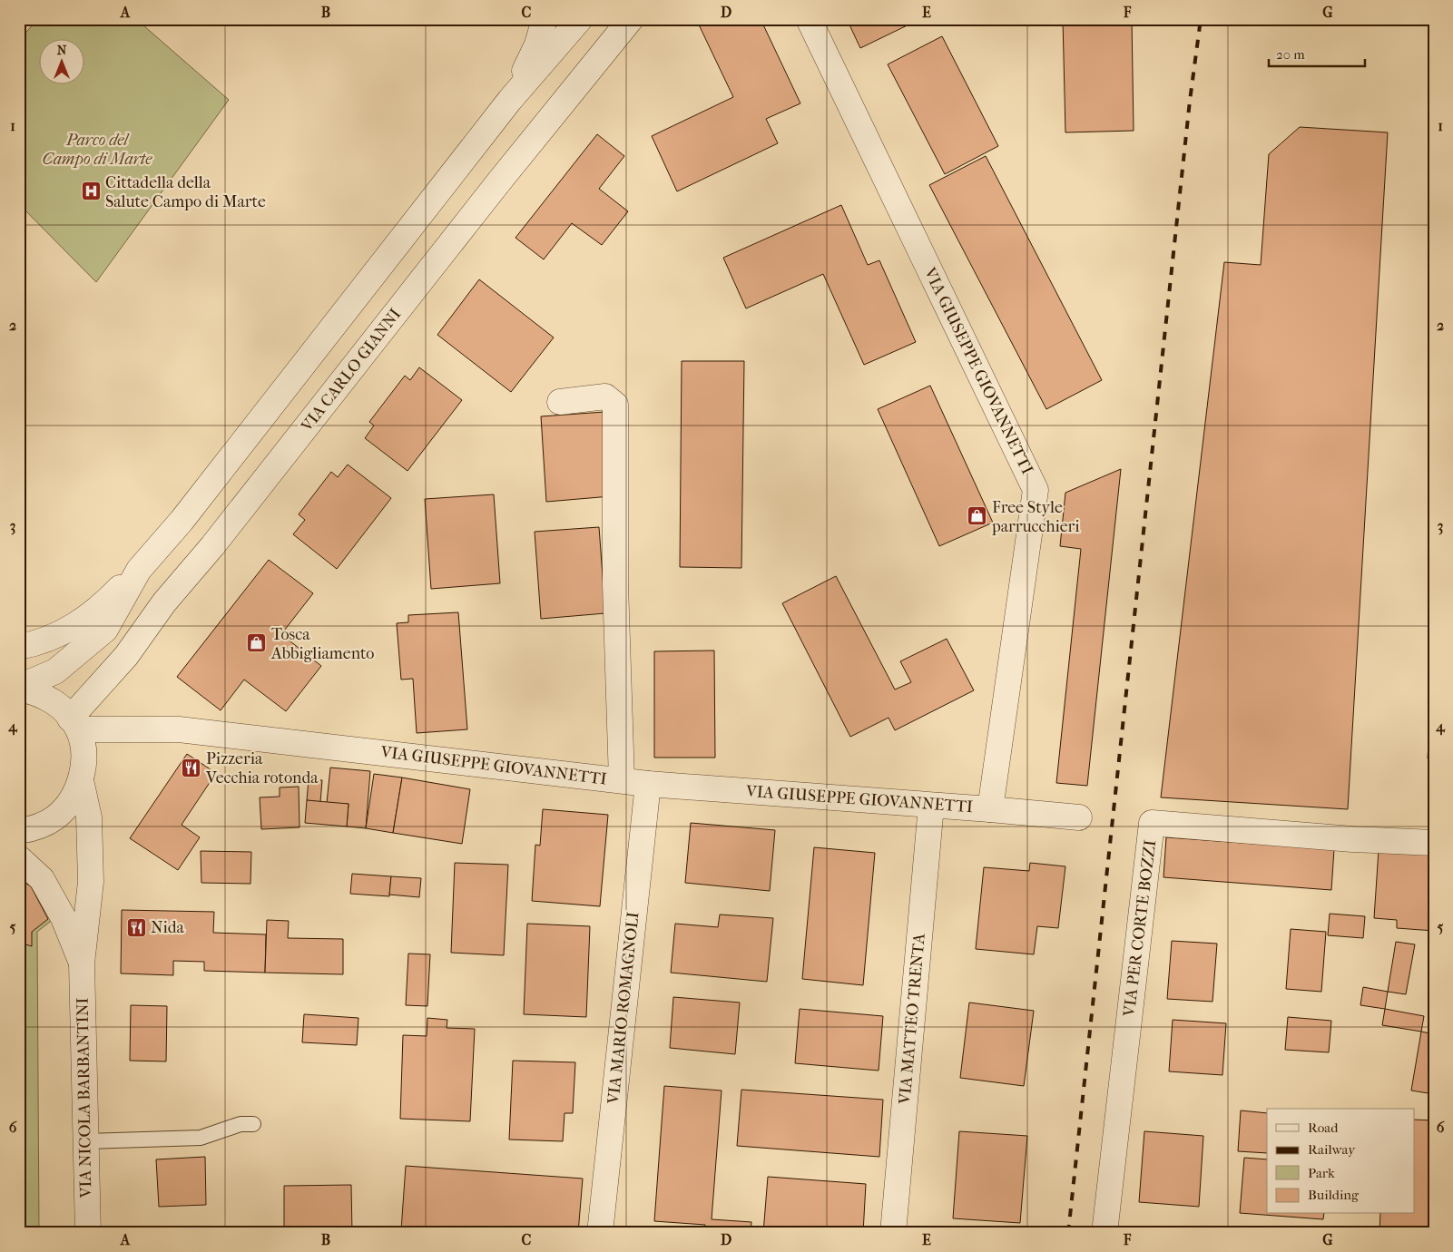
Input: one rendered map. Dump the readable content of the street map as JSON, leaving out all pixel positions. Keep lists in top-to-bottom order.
{
  "streets": {
    "street": [
      "VIA CARLO GIANNI",
      "VIA GIUSEPPE GIOVANNETTI",
      "VIA PER CORTE BOZZI",
      "VIA MARIO ROMAGNOLI",
      "VIA MATTEO TRENTA",
      "VIA NICOLA BARBANTINI"
    ]
  },
  "crossings": [
    ["VIA CARLO GIANNI", "VIA GIUSEPPE GIOVANNETTI"],
    ["VIA GIUSEPPE GIOVANNETTI", "VIA MARIO ROMAGNOLI"],
    ["VIA GIUSEPPE GIOVANNETTI", "VIA MATTEO TRENTA"]
  ],
  "parks": ["Parco del Campo di Marte"],
  "places": {
    "hospital": ["Cittadella della Salute Campo di Marte"],
    "shop": ["Free Style parrucchieri", "Tosca Abbigliamento"],
    "restaurant": ["Pizzeria Vecchia rotonda", "Nida"]
  },
  "legend": [
    "Road",
    "Railway",
    "Park",
    "Building"
  ],
  "scale_bar": "20 m",
  "north": "top",
  "grid": {
    "columns": [
      "A",
      "B",
      "C",
      "D",
      "E",
      "F",
      "G"
    ],
    "rows": [
      "1",
      "2",
      "3",
      "4",
      "5",
      "6"
    ]
  }
}
